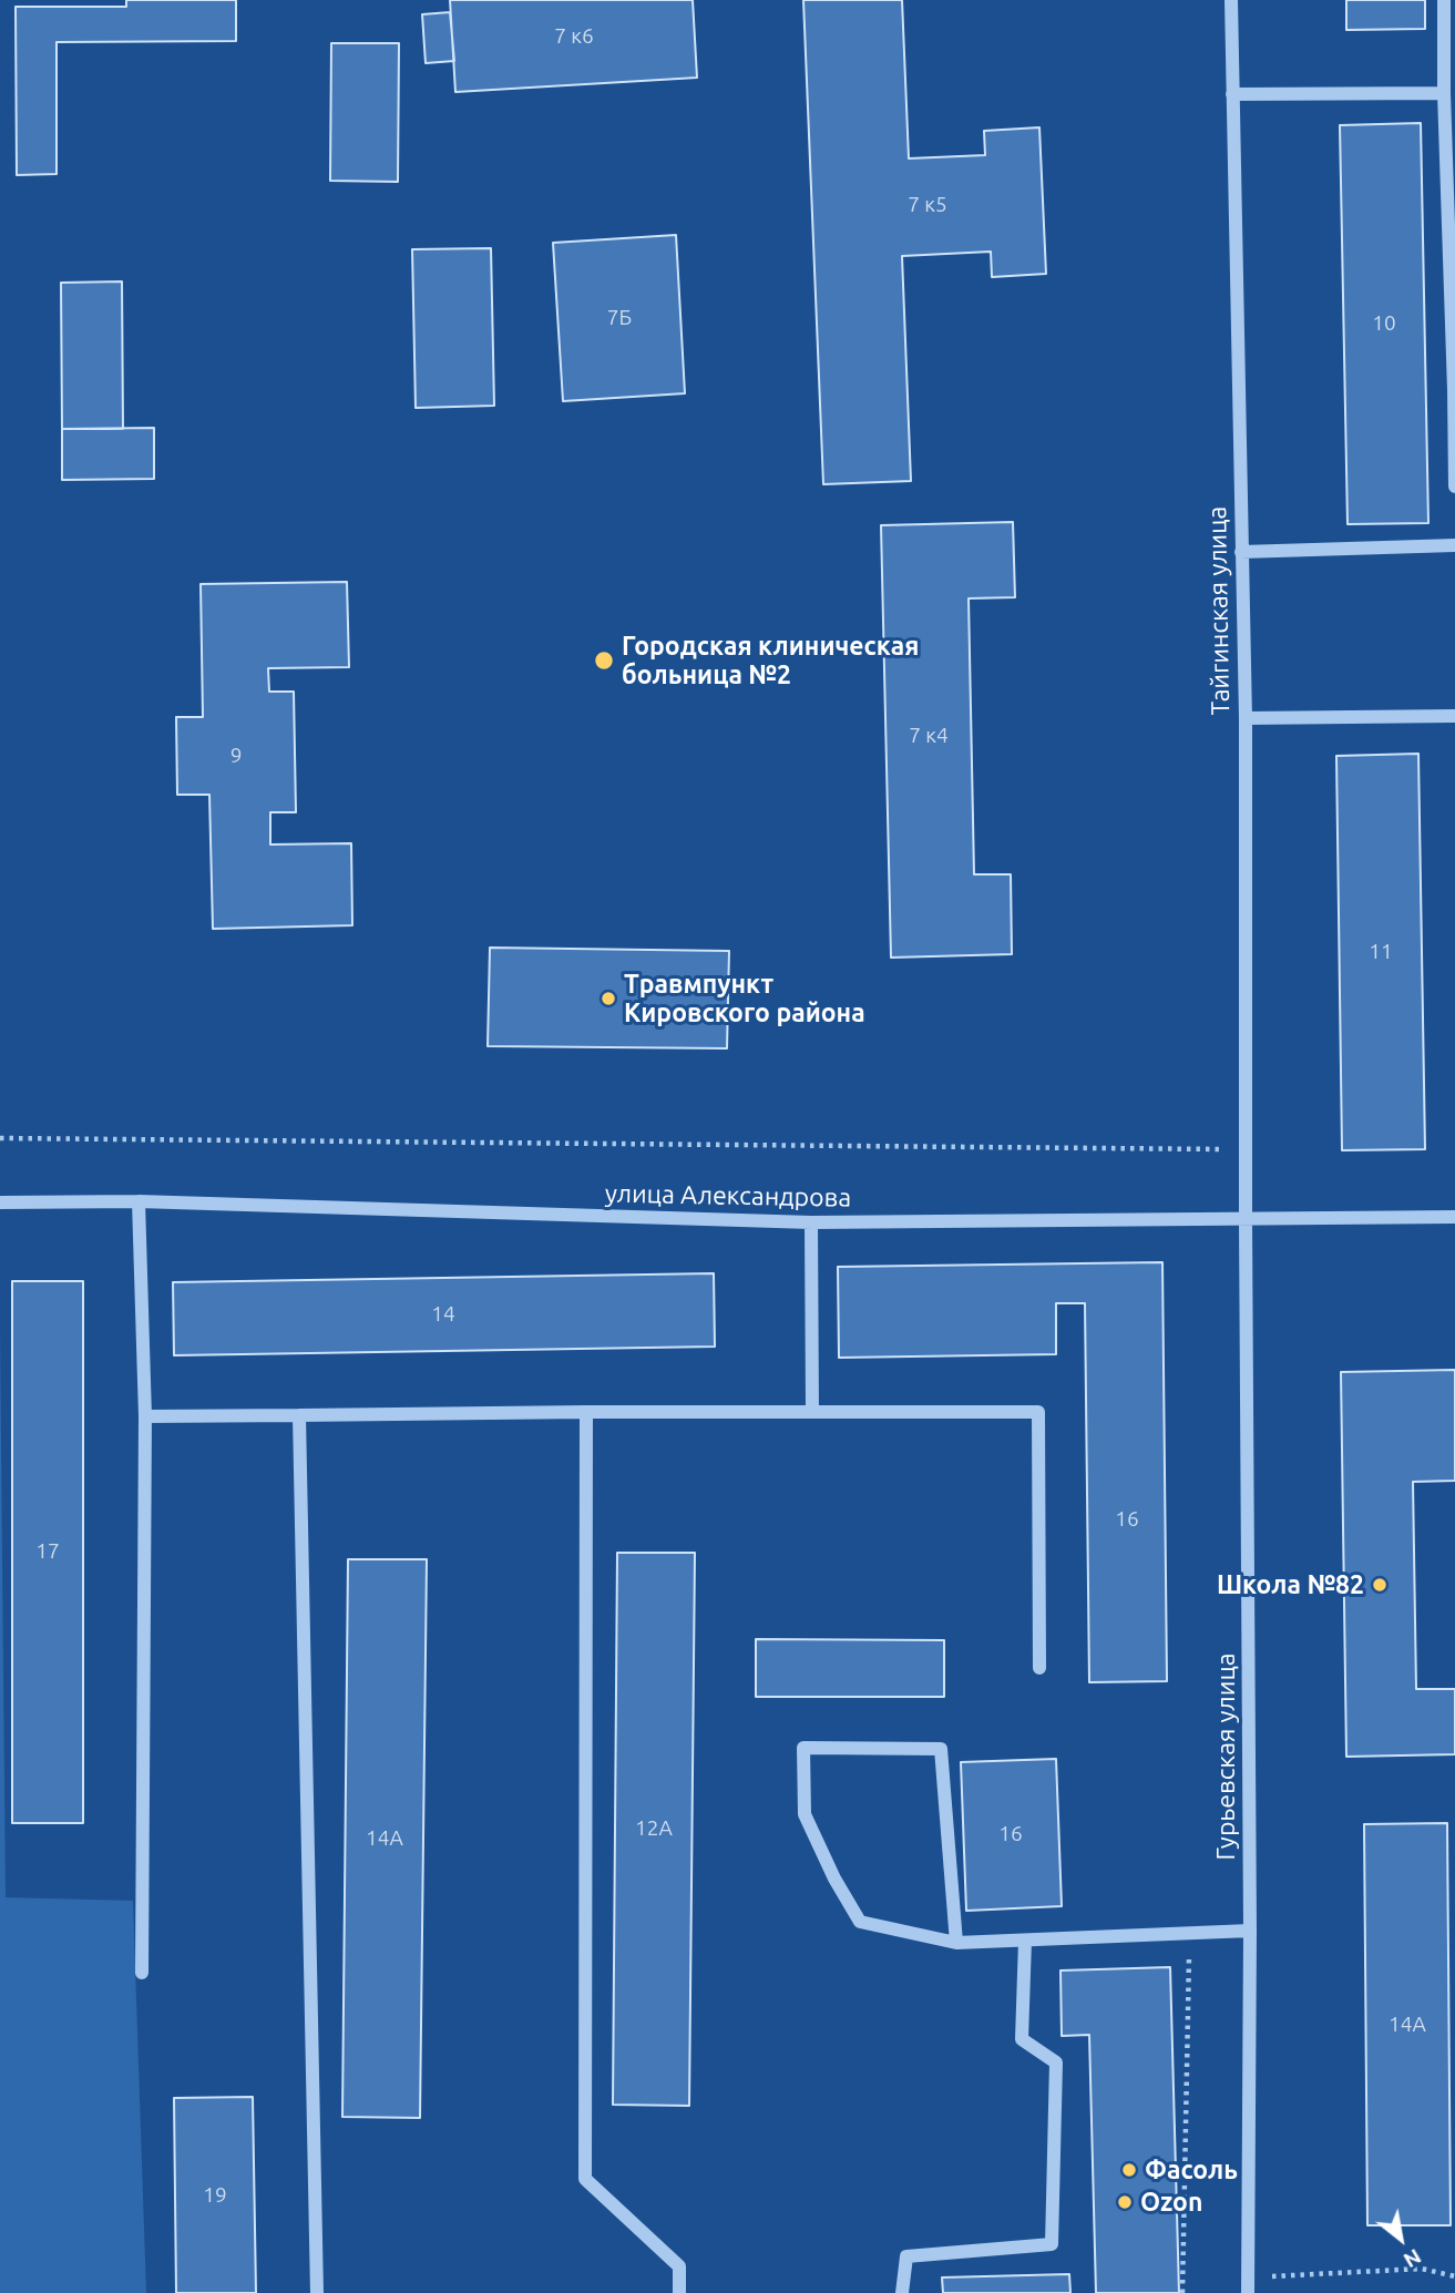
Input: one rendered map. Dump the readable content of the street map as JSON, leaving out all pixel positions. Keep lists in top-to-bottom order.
{
  "streets": {
    "street": ["Тайгинская улица", "улица Александрова", "Гурьевская улица"]
  },
  "crossings": [
    ["Тайгинская улица", "улица Александрова"],
    ["Тайгинская улица", "Гурьевская улица"],
    ["улица Александрова", "Гурьевская улица"]
  ],
  "places": [
    "Городская клиническая больница №2",
    "Травмпункт Кировского района",
    "Школа №82",
    "Фасоль",
    "Ozon"
  ],
  "house_numbers": [
    "7 к6",
    "7 к5",
    "7Б",
    "10",
    "7 к4",
    "9",
    "11",
    "14",
    "16",
    "17",
    "12А",
    "16",
    "14А",
    "14А",
    "19"
  ],
  "north": "bottom right"
}
